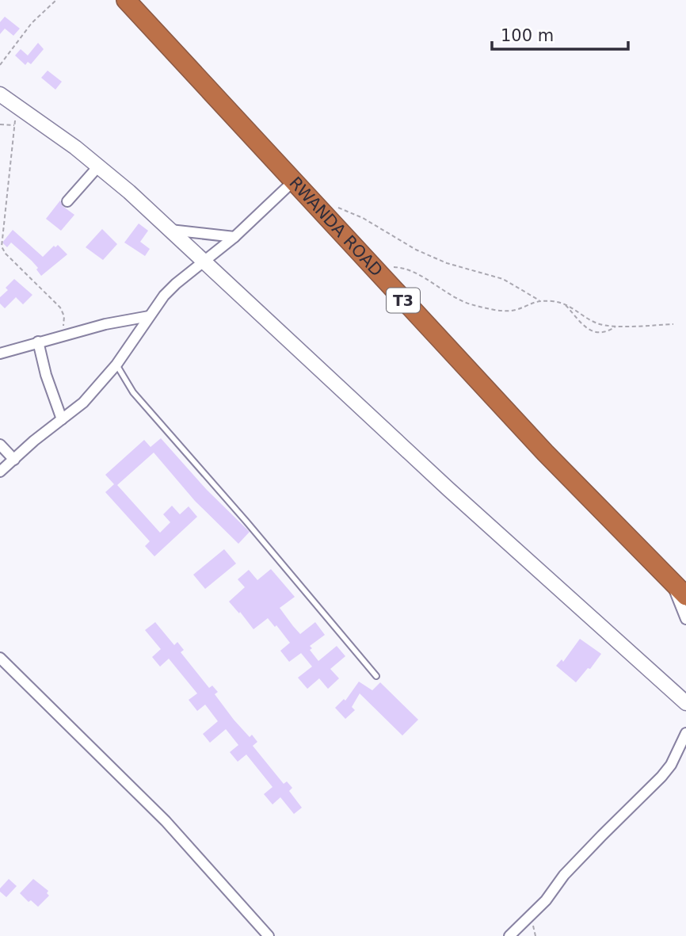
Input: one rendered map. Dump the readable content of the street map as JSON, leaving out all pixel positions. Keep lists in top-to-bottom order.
{
  "streets": {
    "highway": ["RWANDA ROAD", "T3"]
  },
  "scale_bar": "100 m"
}
